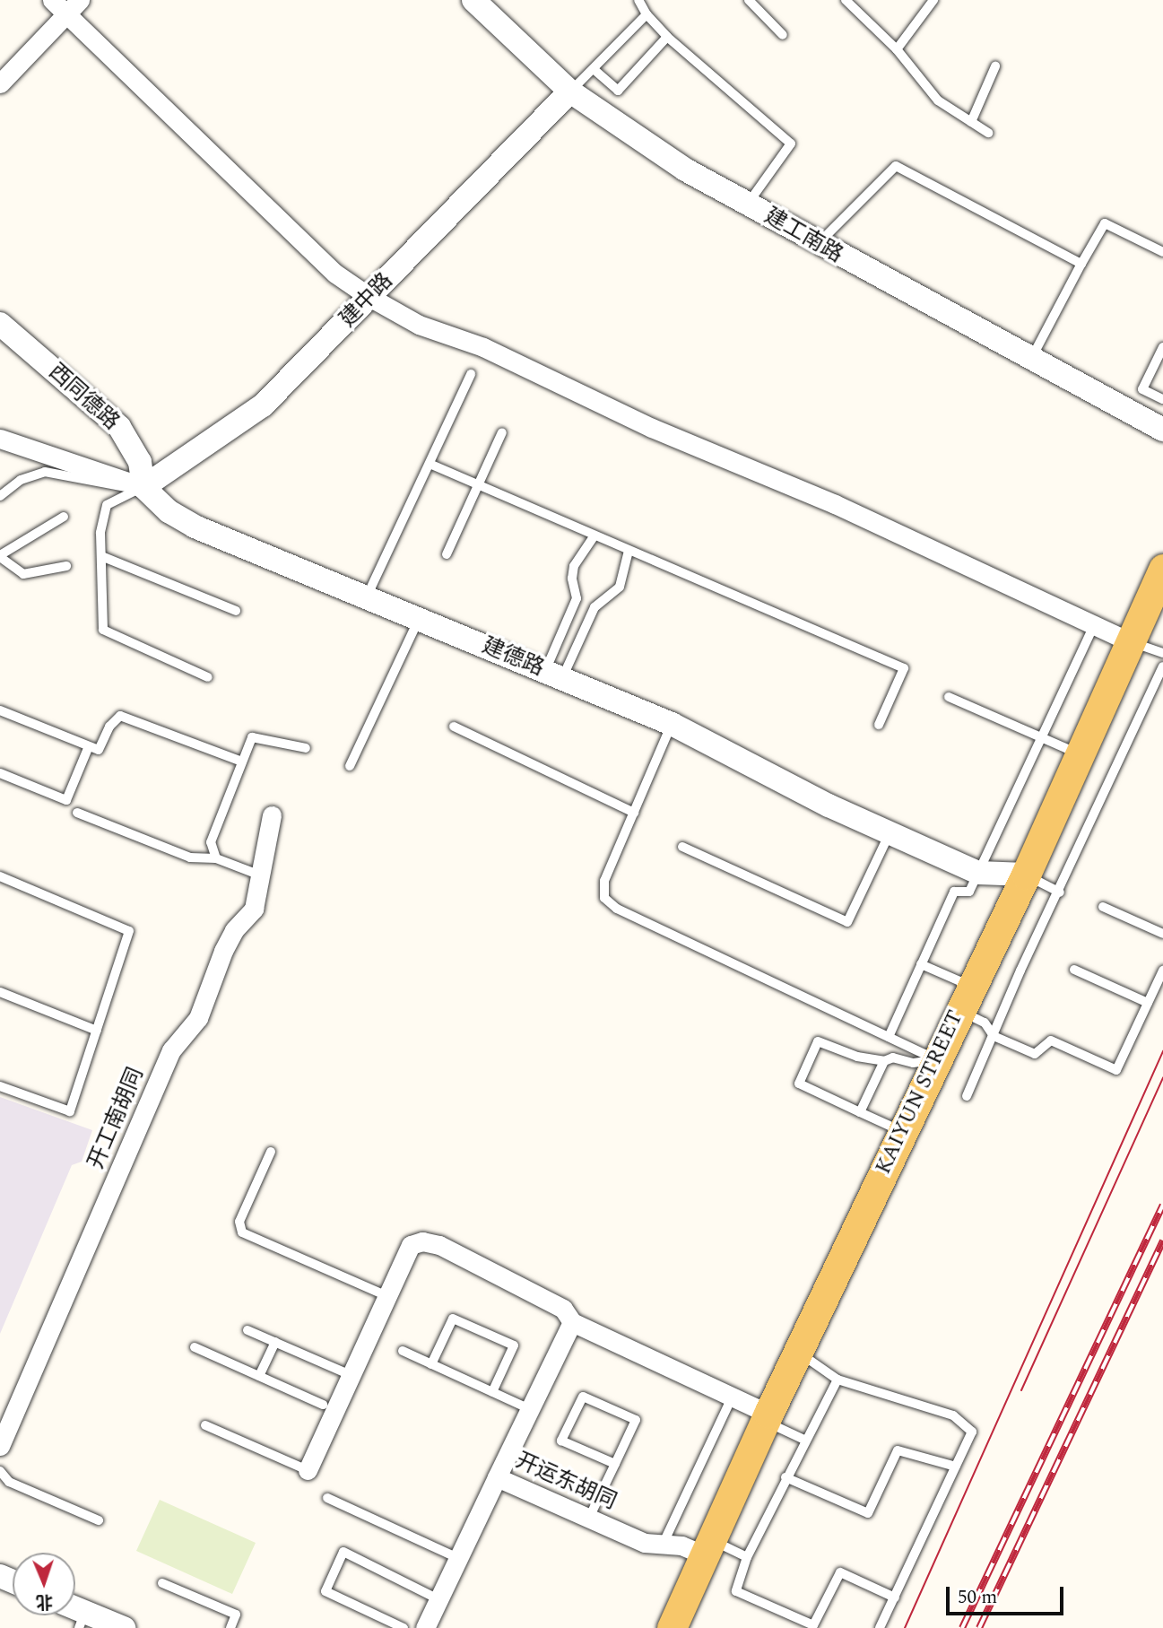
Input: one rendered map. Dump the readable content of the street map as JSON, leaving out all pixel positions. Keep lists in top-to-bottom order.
{
  "streets": {
    "main road": ["KAIYUN STREET"],
    "street": [
      "建工南路",
      "建中路",
      "西同德路",
      "建德路",
      "开工南胡同",
      "开运东胡同"
    ]
  },
  "crossings": [
    ["建工南路", "建中路"],
    ["建中路", "西同德路"],
    ["建中路", "建德路"],
    ["西同德路", "建德路"],
    ["建德路", "KAIYUN STREET"],
    ["KAIYUN STREET", "开运东胡同"]
  ],
  "scale_bar": "50 m",
  "north": "bottom"
}
